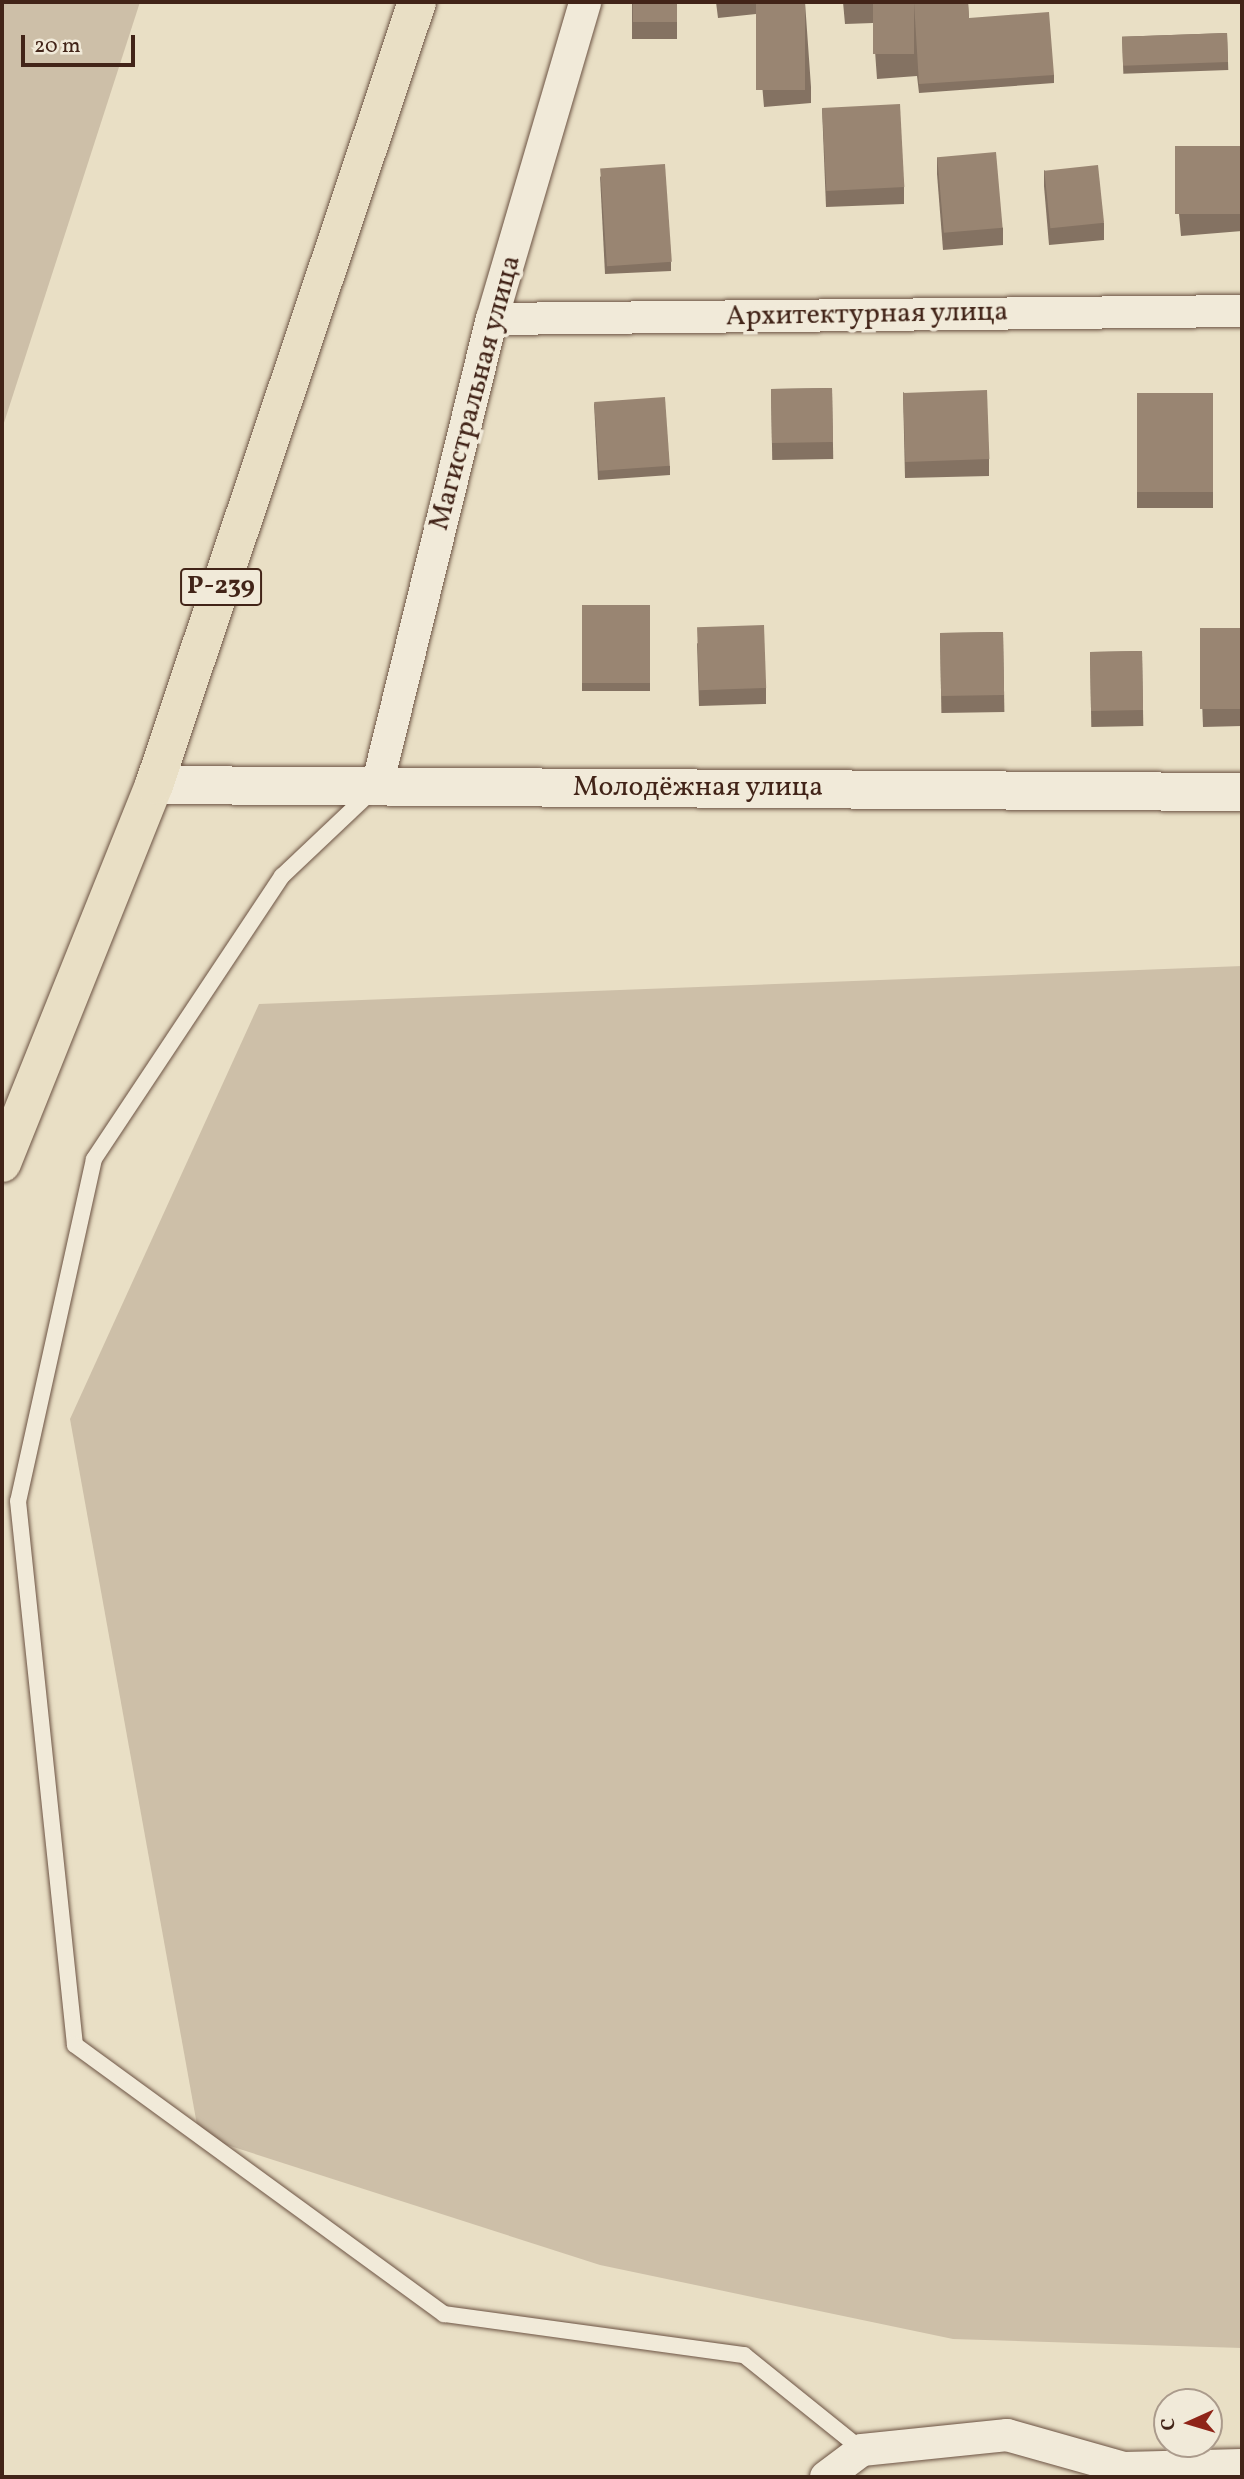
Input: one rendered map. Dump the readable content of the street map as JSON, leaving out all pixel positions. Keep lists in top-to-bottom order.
{
  "streets": {
    "highway": ["Р-239"],
    "street": ["Архитектурная улица", "Магистральная улица", "Молодёжная улица"]
  },
  "crossings": [
    ["Архитектурная улица", "Магистральная улица"],
    ["Магистральная улица", "Молодёжная улица"],
    ["Р-239", "Молодёжная улица"]
  ],
  "scale_bar": "20 m",
  "north": "left"
}
